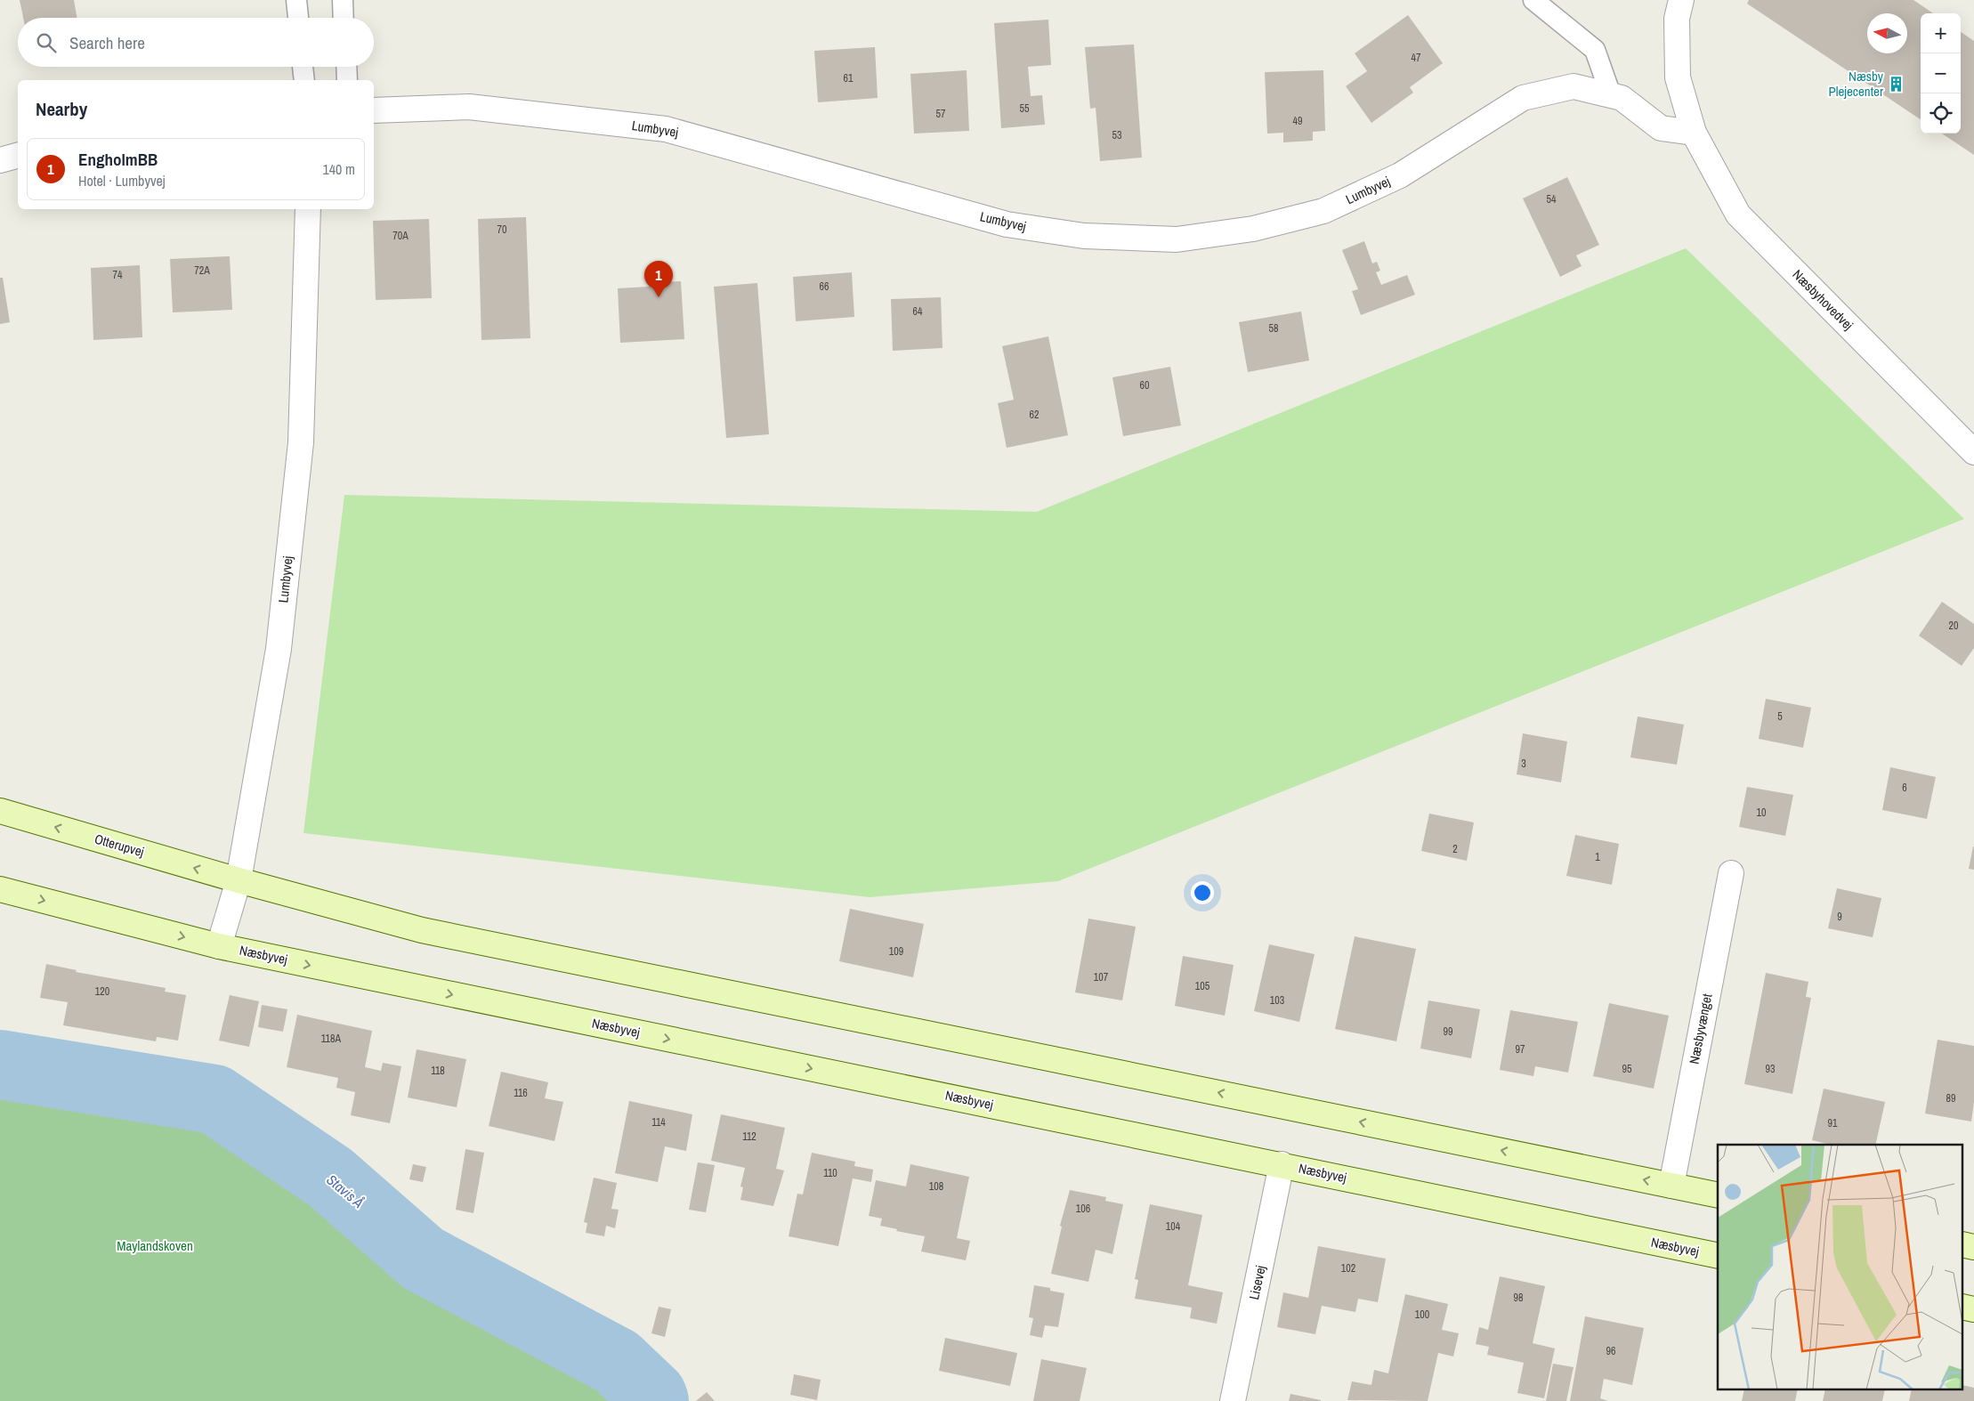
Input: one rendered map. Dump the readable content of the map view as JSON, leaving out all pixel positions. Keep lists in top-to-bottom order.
{
  "streets": {
    "main road": ["Otterupvej", "Næsbyvej"],
    "street": [
      "Lumbyvej",
      "Næsbyhovedvej",
      "Næsbyvænget",
      "Lisevej"
    ]
  },
  "crossings": [
    ["Lumbyvej", "Næsbyhovedvej"],
    ["Lumbyvej", "Otterupvej"],
    ["Lumbyvej", "Næsbyvej"],
    ["Næsbyvej", "Lisevej"]
  ],
  "water": ["Stavis Å"],
  "parks": ["Maylandskoven"],
  "places": {
    "building": ["Næsby Plejecenter"]
  },
  "house_numbers": [
    "47",
    "61",
    "55",
    "57",
    "49",
    "53",
    "54",
    "70",
    "70A",
    "72A",
    "74",
    "66",
    "64",
    "58",
    "60",
    "62",
    "20",
    "5",
    "3",
    "6",
    "10",
    "2",
    "1",
    "9",
    "109",
    "107",
    "105",
    "120",
    "103",
    "99",
    "118A",
    "97",
    "95",
    "93",
    "118",
    "116",
    "89",
    "114",
    "91",
    "112",
    "110",
    "108",
    "106",
    "104",
    "102",
    "98",
    "100",
    "96"
  ],
  "north": "left",
  "page": {
    "map_buttons": ["+", "−"],
    "search": "Search here",
    "heading": "Nearby",
    "list": [
      {
        "mark": "1",
        "name": "EngholmBB",
        "note": "Hotel · Lumbyvej",
        "value": "140 m"
      }
    ],
    "pins": "1"
  }
}
